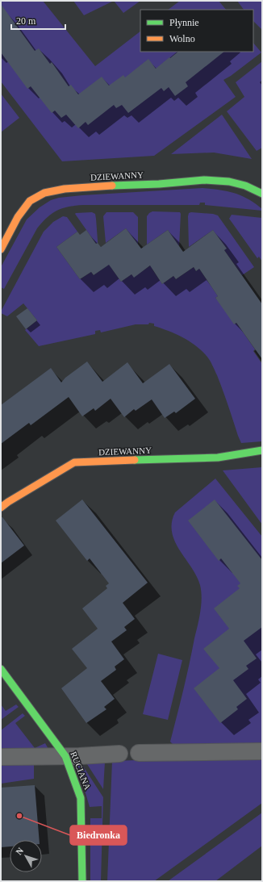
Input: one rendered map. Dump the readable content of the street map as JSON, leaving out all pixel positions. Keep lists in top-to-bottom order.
{
  "streets": {
    "street": ["DZIEWANNY", "RUCIANA"]
  },
  "places": ["Biedronka"],
  "legend": ["Płynnie", "Wolno"],
  "scale_bar": "20 m",
  "north": "top left"
}
